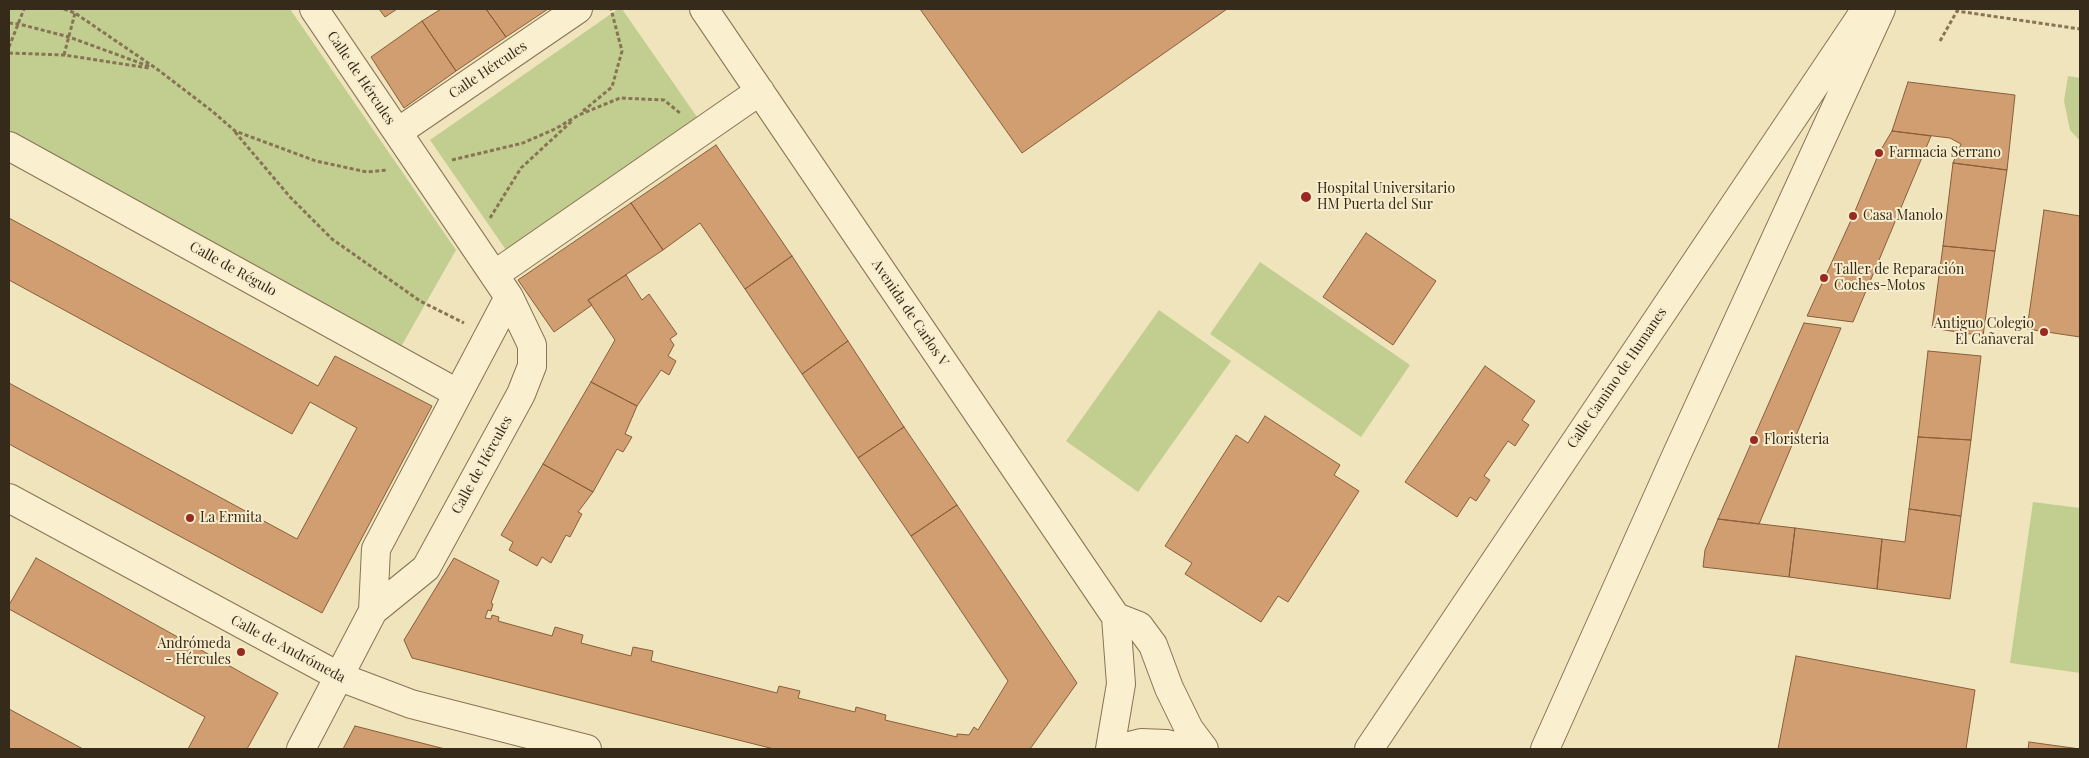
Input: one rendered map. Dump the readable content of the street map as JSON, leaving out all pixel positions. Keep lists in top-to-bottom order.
{
  "streets": {
    "street": [
      "Calle Hércules",
      "Calle de Hércules",
      "Calle de Régulo",
      "Avenida de Carlos V",
      "Calle Camino de Humanes",
      "Calle de Andrómeda"
    ]
  },
  "crossings": [
    ["Calle Hércules", "Calle de Hércules"],
    ["Calle de Hércules", "Calle de Régulo"],
    ["Calle de Hércules", "Calle de Andrómeda"]
  ],
  "places": [
    "Farmacia Serrano",
    "Hospital Universitario HM Puerta del Sur",
    "Casa Manolo",
    "Taller de Reparación Coches-Motos",
    "Antiguo Colegio El Cañaveral",
    "Floristeria",
    "La Ermita",
    "Andrómeda - Hércules"
  ]
}
